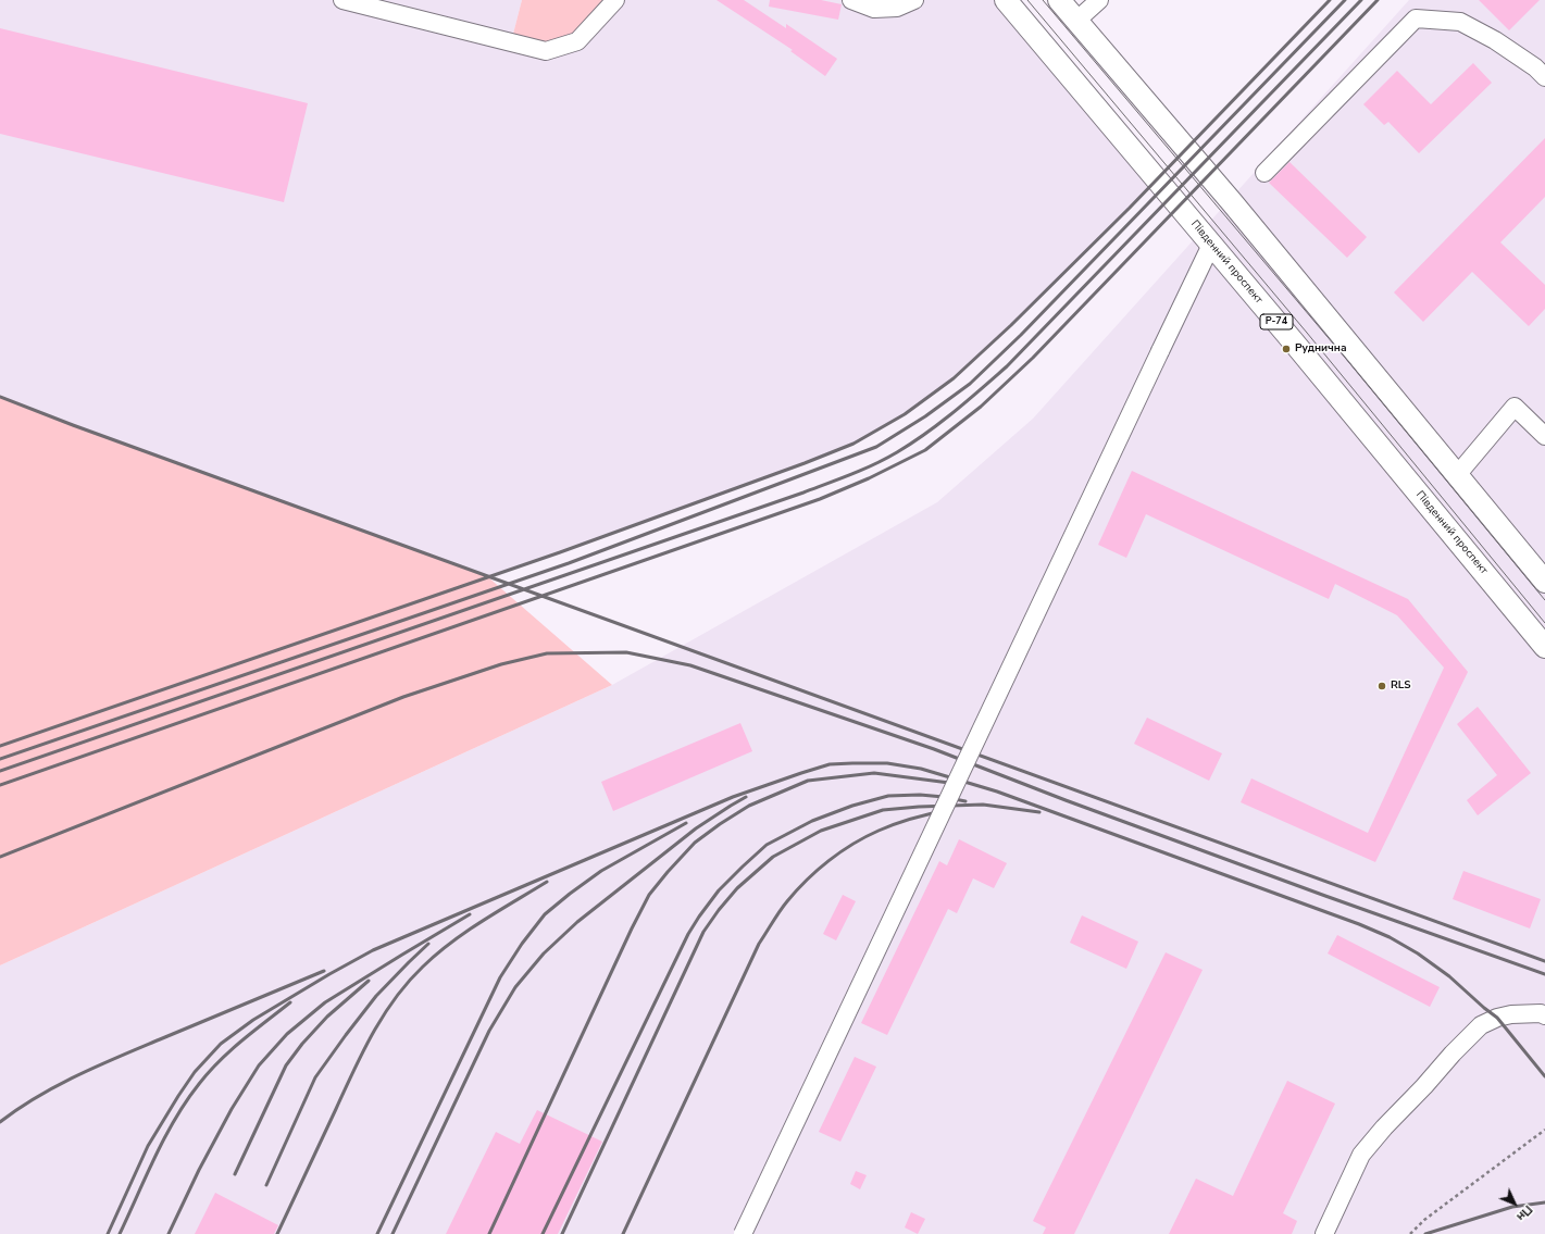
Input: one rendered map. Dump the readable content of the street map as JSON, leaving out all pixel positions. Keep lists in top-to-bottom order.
{
  "streets": {
    "main road": ["Південний проспект", "Р-74"]
  },
  "places": ["Руднична", "RLS"],
  "north": "bottom right"
}
